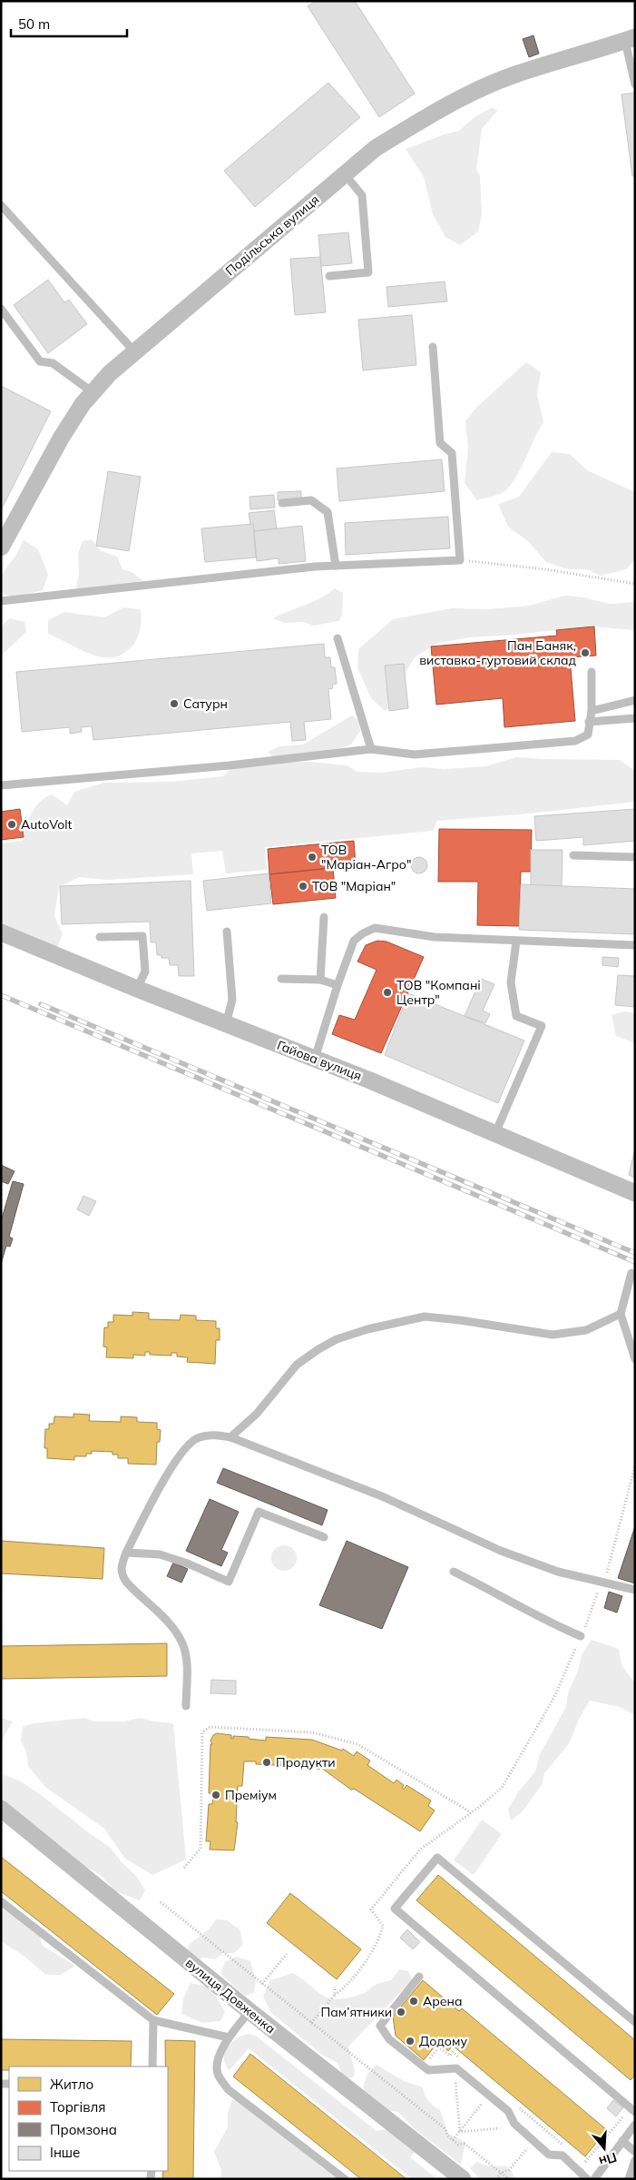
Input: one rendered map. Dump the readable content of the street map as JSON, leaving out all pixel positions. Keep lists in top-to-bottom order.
{
  "streets": {
    "street": ["Подільська вулиця", "Гайова вулиця", "вулиця Довженка"]
  },
  "places": [
    "Пан Баняк, виставка-гуртовий склад",
    "Сатурн",
    "AutoVolt",
    "ТОВ \"Маріан-Агро\"",
    "ТОВ \"Маріан\"",
    "ТОВ \"Компані Центр\"",
    "Продукти",
    "Преміум",
    "Арена",
    "Пам’ятники",
    "Додому"
  ],
  "legend": [
    "Житло",
    "Торгівля",
    "Промзона",
    "Інше"
  ],
  "scale_bar": "50 m",
  "north": "bottom"
}
